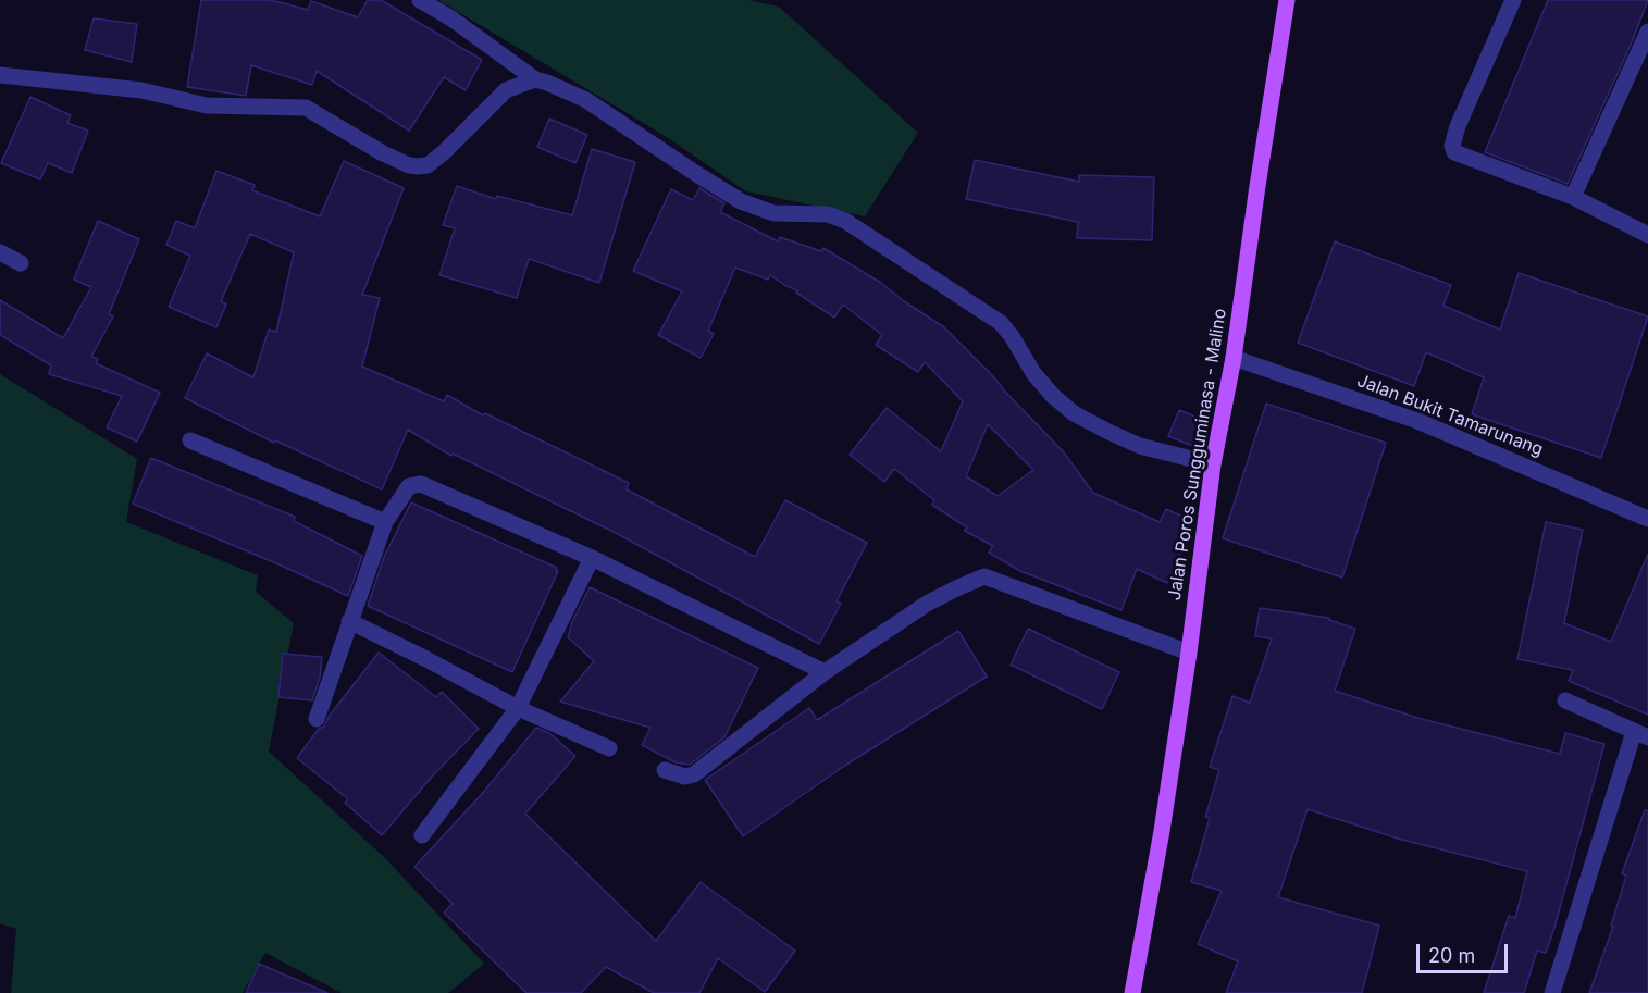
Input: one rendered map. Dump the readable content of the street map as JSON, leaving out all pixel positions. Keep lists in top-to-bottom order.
{
  "streets": {
    "main road": ["Jalan Poros Sungguminasa - Malino"],
    "street": ["Jalan Bukit Tamarunang"]
  },
  "crossings": [
    ["Jalan Bukit Tamarunang", "Jalan Poros Sungguminasa - Malino"]
  ],
  "scale_bar": "20 m"
}
